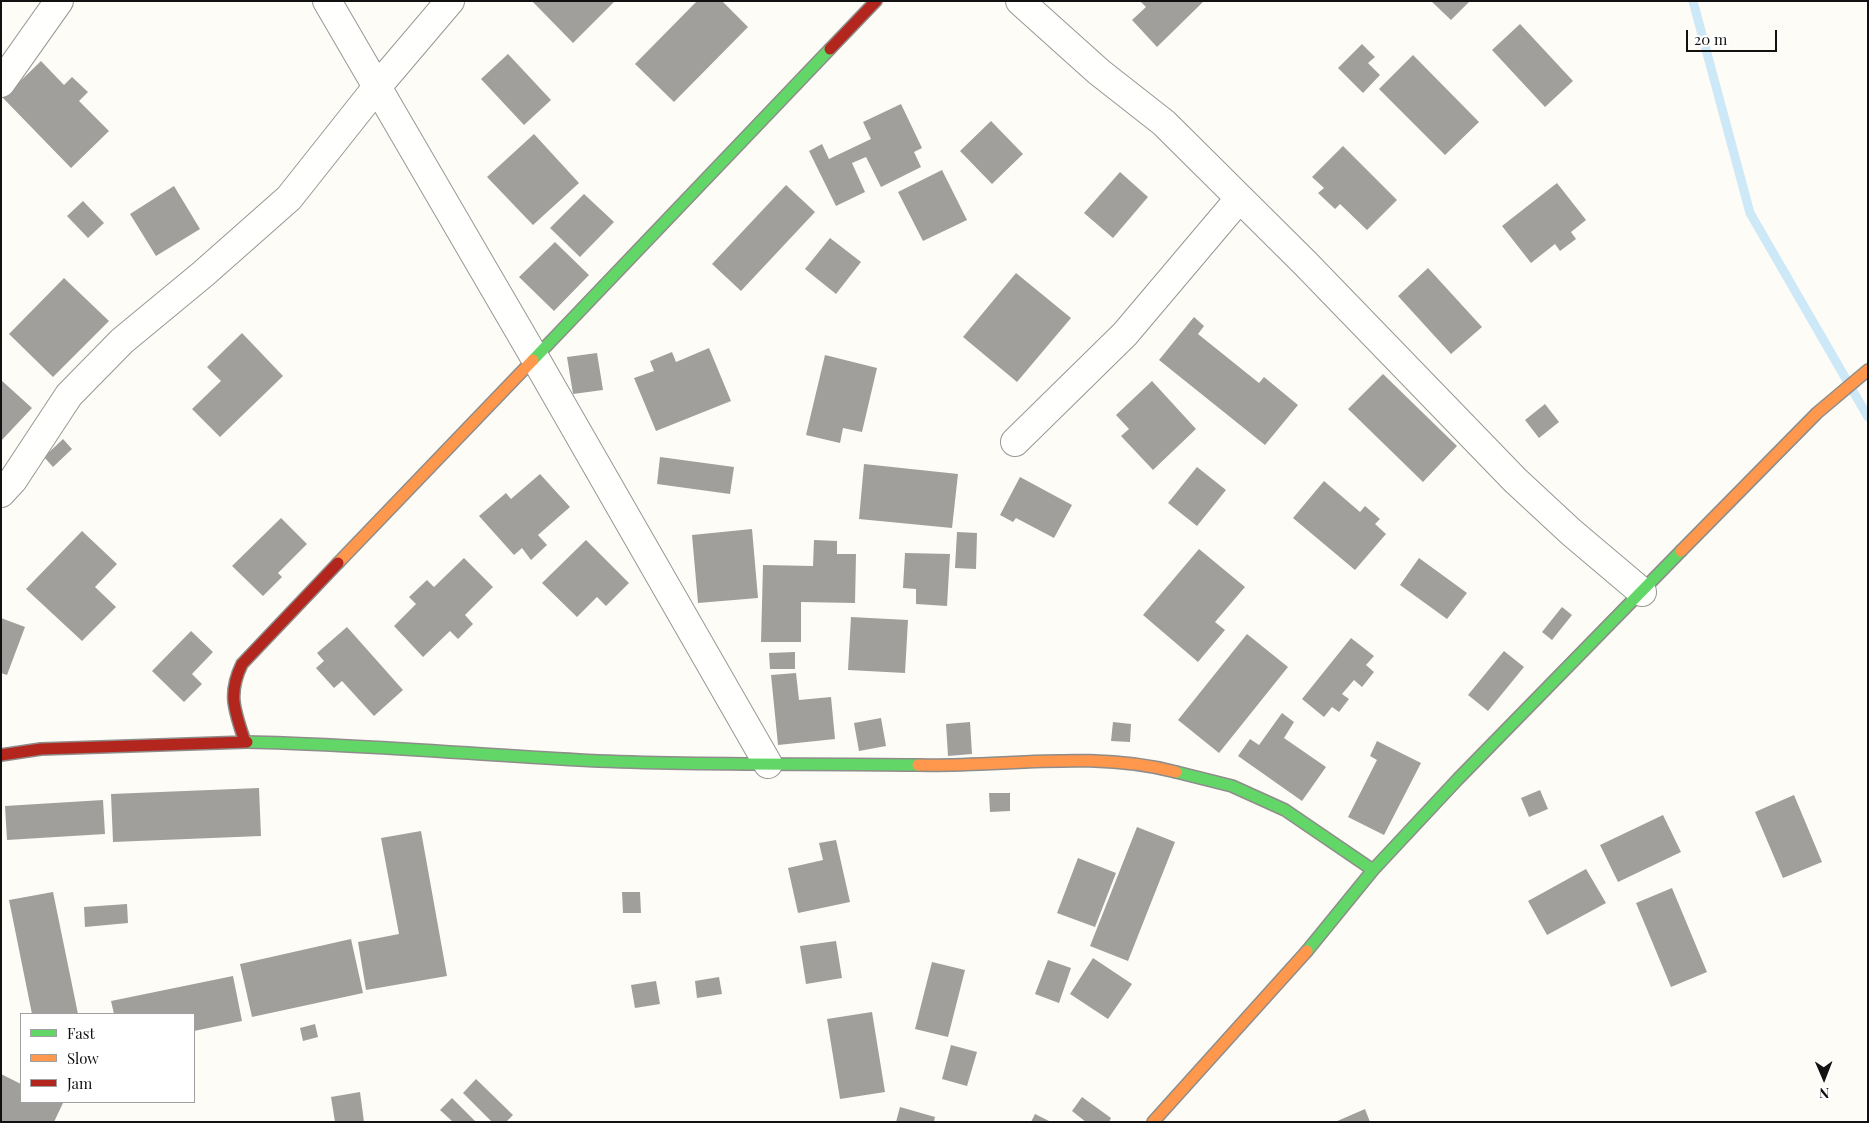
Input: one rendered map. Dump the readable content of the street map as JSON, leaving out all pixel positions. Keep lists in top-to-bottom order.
{
  "legend": ["Fast", "Slow", "Jam"],
  "scale_bar": "20 m",
  "north": "bottom"
}
